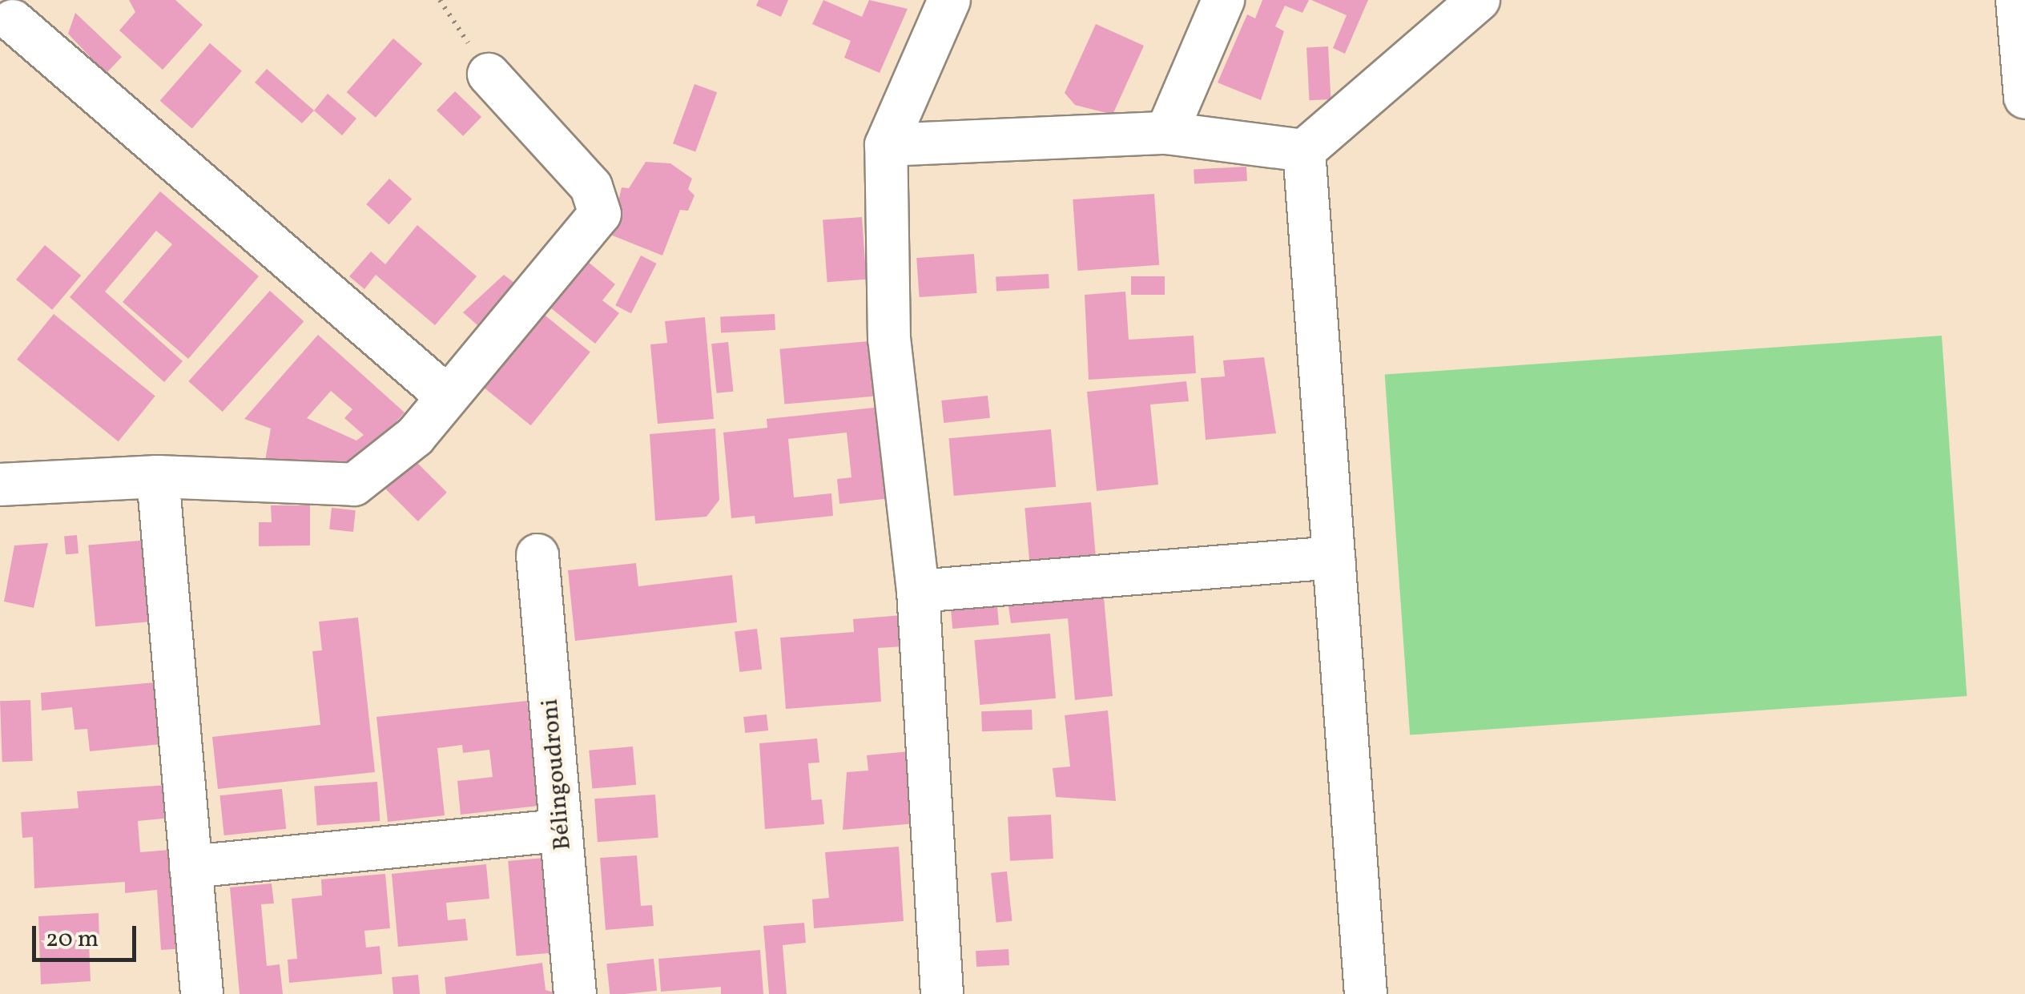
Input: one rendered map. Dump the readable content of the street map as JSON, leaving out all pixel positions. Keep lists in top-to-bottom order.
{
  "streets": {
    "street": ["Bélingoudroni"]
  },
  "scale_bar": "20 m"
}
